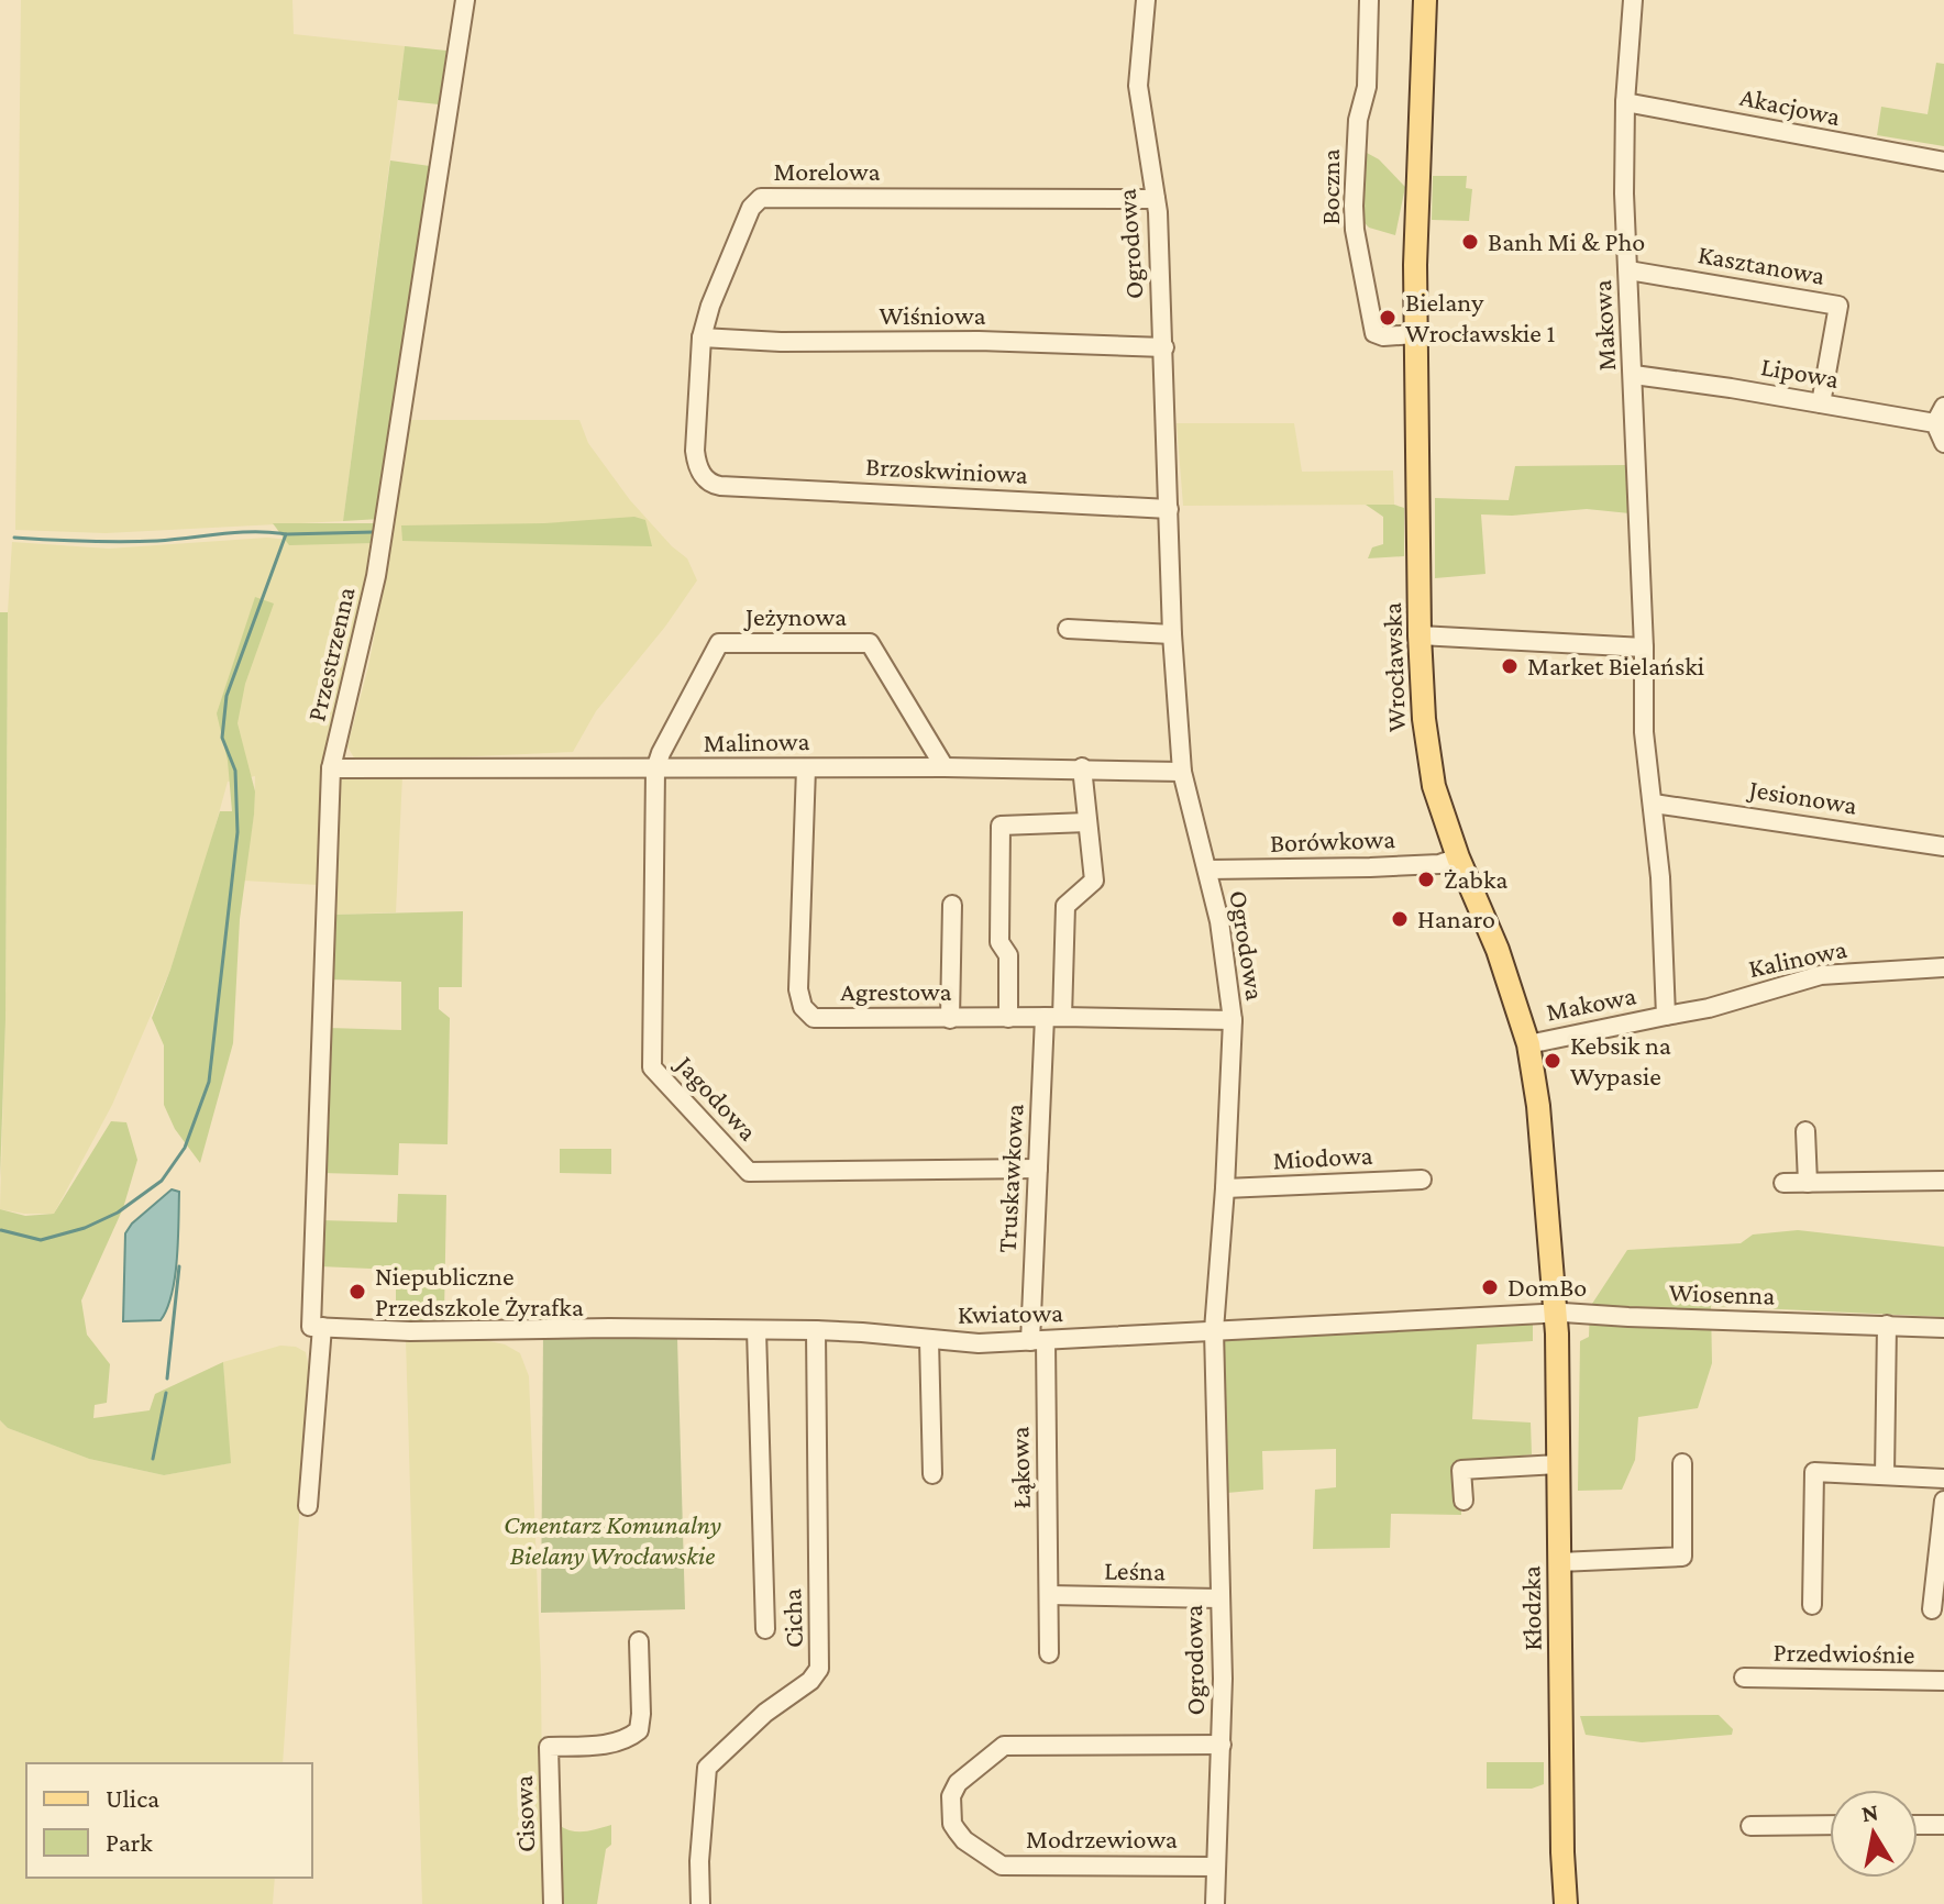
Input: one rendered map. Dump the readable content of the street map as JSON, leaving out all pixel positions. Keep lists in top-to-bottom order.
{
  "streets": {
    "main road": ["Wrocławska", "Kłodzka"],
    "street": [
      "Akacjowa",
      "Morelowa",
      "Boczna",
      "Ogrodowa",
      "Kasztanowa",
      "Wiśniowa",
      "Makowa",
      "Lipowa",
      "Brzoskwiniowa",
      "Jeżynowa",
      "Przestrzenna",
      "Malinowa",
      "Jesionowa",
      "Borówkowa",
      "Kalinowa",
      "Agrestowa",
      "Jagodowa",
      "Miodowa",
      "Truskawkowa",
      "Wiosenna",
      "Kwiatowa",
      "Łąkowa",
      "Leśna",
      "Cicha",
      "Przedwiośnie",
      "Cisowa",
      "Modrzewiowa"
    ]
  },
  "crossings": [
    ["Akacjowa", "Makowa"],
    ["Morelowa", "Ogrodowa"],
    ["Morelowa", "Wiśniowa"],
    ["Morelowa", "Brzoskwiniowa"],
    ["Boczna", "Wrocławska"],
    ["Ogrodowa", "Wiśniowa"],
    ["Ogrodowa", "Brzoskwiniowa"],
    ["Ogrodowa", "Malinowa"],
    ["Ogrodowa", "Borówkowa"],
    ["Ogrodowa", "Agrestowa"],
    ["Ogrodowa", "Miodowa"],
    ["Ogrodowa", "Kwiatowa"],
    ["Ogrodowa", "Leśna"],
    ["Ogrodowa", "Modrzewiowa"],
    ["Kasztanowa", "Makowa"],
    ["Kasztanowa", "Lipowa"],
    ["Makowa", "Lipowa"],
    ["Makowa", "Wrocławska"],
    ["Makowa", "Jesionowa"],
    ["Makowa", "Kalinowa"],
    ["Jeżynowa", "Malinowa"],
    ["Jeżynowa", "Jagodowa"],
    ["Przestrzenna", "Malinowa"],
    ["Przestrzenna", "Kwiatowa"],
    ["Wrocławska", "Borówkowa"],
    ["Wrocławska", "Wiosenna"],
    ["Wrocławska", "Kwiatowa"],
    ["Wrocławska", "Kłodzka"],
    ["Malinowa", "Agrestowa"],
    ["Malinowa", "Jagodowa"],
    ["Agrestowa", "Truskawkowa"],
    ["Jagodowa", "Truskawkowa"],
    ["Truskawkowa", "Kwiatowa"],
    ["Truskawkowa", "Łąkowa"],
    ["Wiosenna", "Kwiatowa"],
    ["Wiosenna", "Kłodzka"],
    ["Kwiatowa", "Łąkowa"],
    ["Kwiatowa", "Kłodzka"],
    ["Kwiatowa", "Cicha"],
    ["Łąkowa", "Leśna"]
  ],
  "parks": ["Cmentarz Komunalny Bielany Wrocławskie"],
  "places": [
    "Banh Mi & Pho",
    "Bielany Wrocławskie 1",
    "Market Bielański",
    "Żabka",
    "Hanaro",
    "Kebsik na Wypasie",
    "DomBo",
    "Niepubliczne Przedszkole Żyrafka"
  ],
  "legend": ["Ulica", "Park"],
  "north": "top"
}
